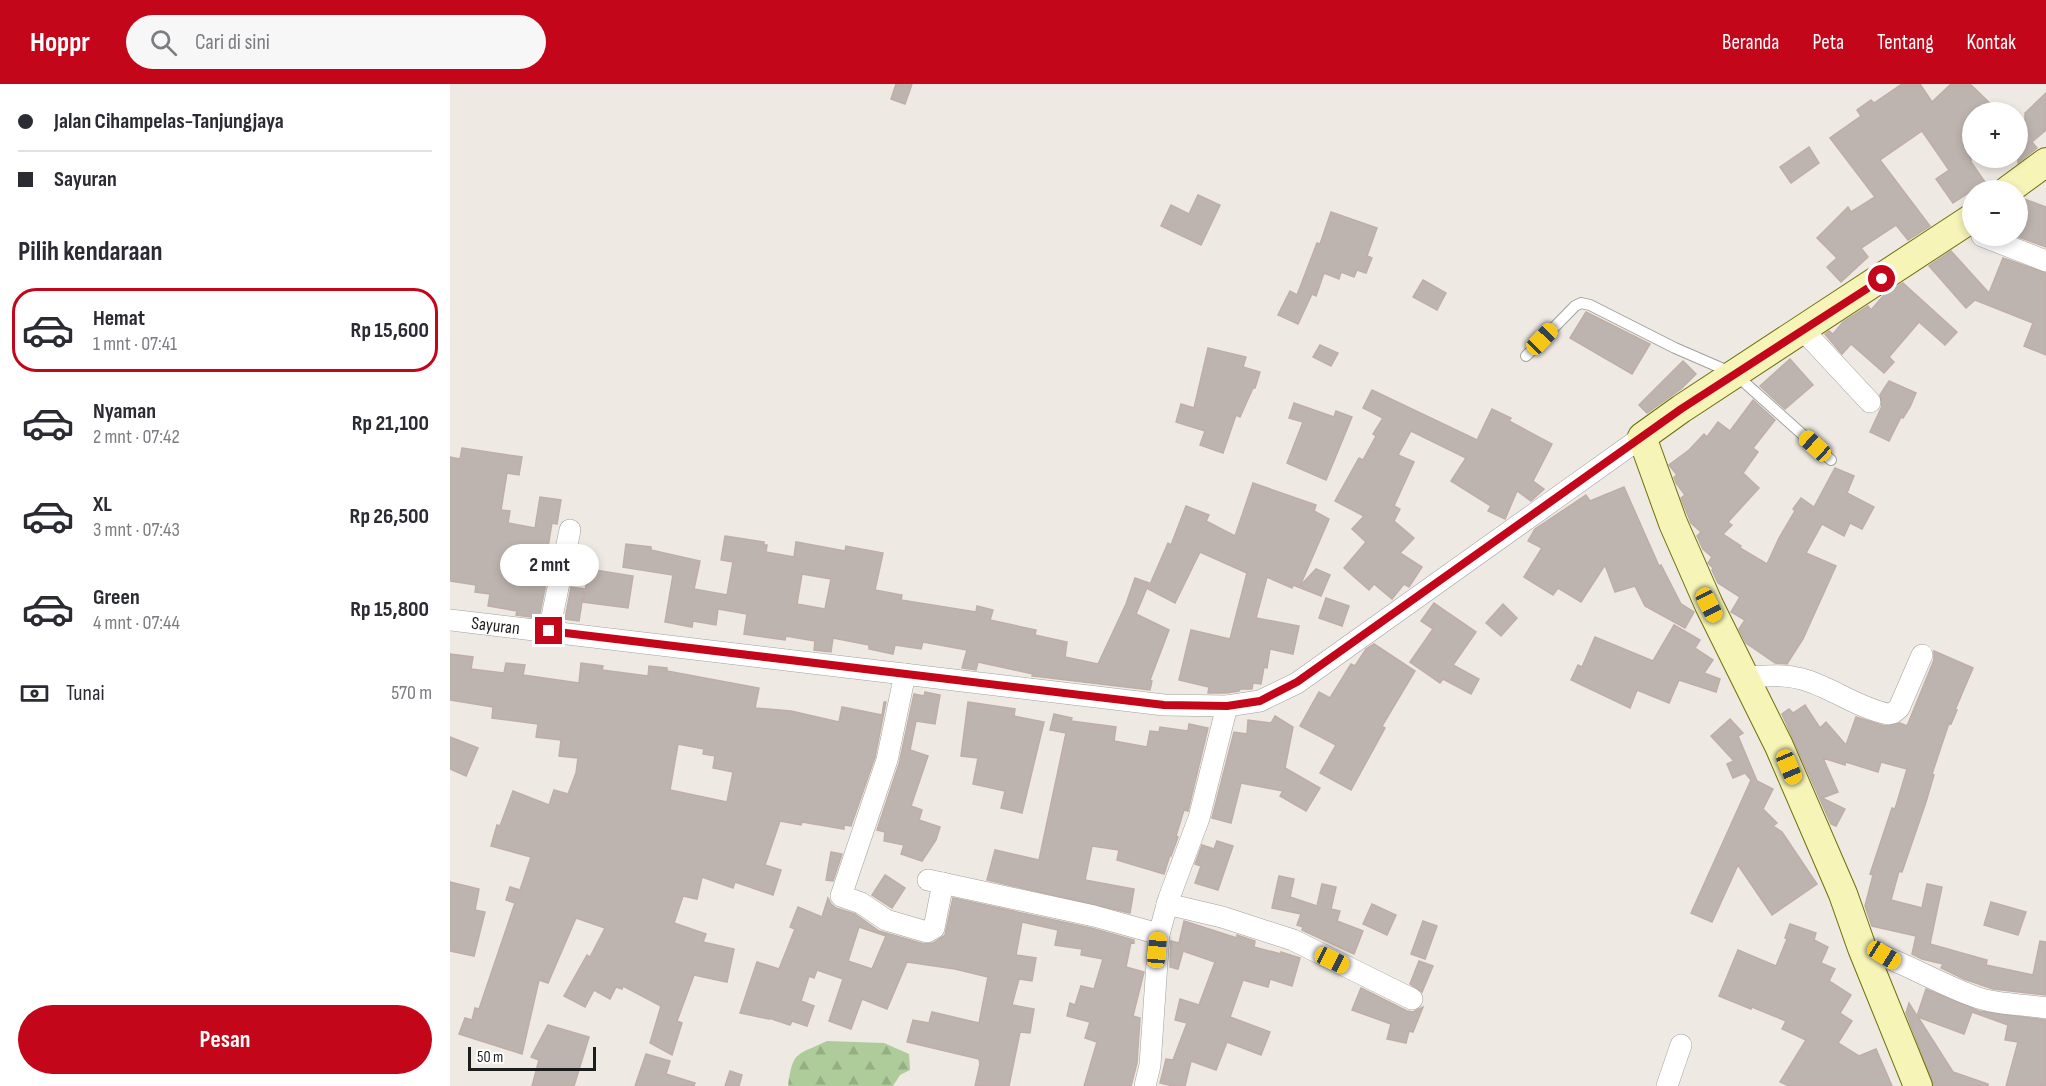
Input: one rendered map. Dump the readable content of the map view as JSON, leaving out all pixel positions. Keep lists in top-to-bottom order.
{
  "streets": {
    "street": ["Sayuran"]
  },
  "scale_bar": "50 m",
  "page": {
    "header": "Hoppr",
    "search": "Cari di sini",
    "nav": [
      "Beranda",
      "Peta",
      "Tentang",
      "Kontak"
    ],
    "banner": ["Jalan Cihampelas-Tanjungjaya", "Sayuran"],
    "map_buttons": ["+", "−"],
    "heading": "Pilih kendaraan",
    "list": [
      {
        "name": "Hemat",
        "note": "1 mnt · 07:41",
        "value": "Rp 15,600"
      },
      {
        "name": "Nyaman",
        "note": "2 mnt · 07:42",
        "value": "Rp 21,100"
      },
      {
        "name": "XL",
        "note": "3 mnt · 07:43",
        "value": "Rp 26,500"
      },
      {
        "name": "Green",
        "note": "4 mnt · 07:44",
        "value": "Rp 15,800"
      }
    ],
    "bubble": "2 mnt",
    "pay": ["Tunai", "570 m"],
    "buttons": "Pesan",
    "scale": "50 m"
  }
}
